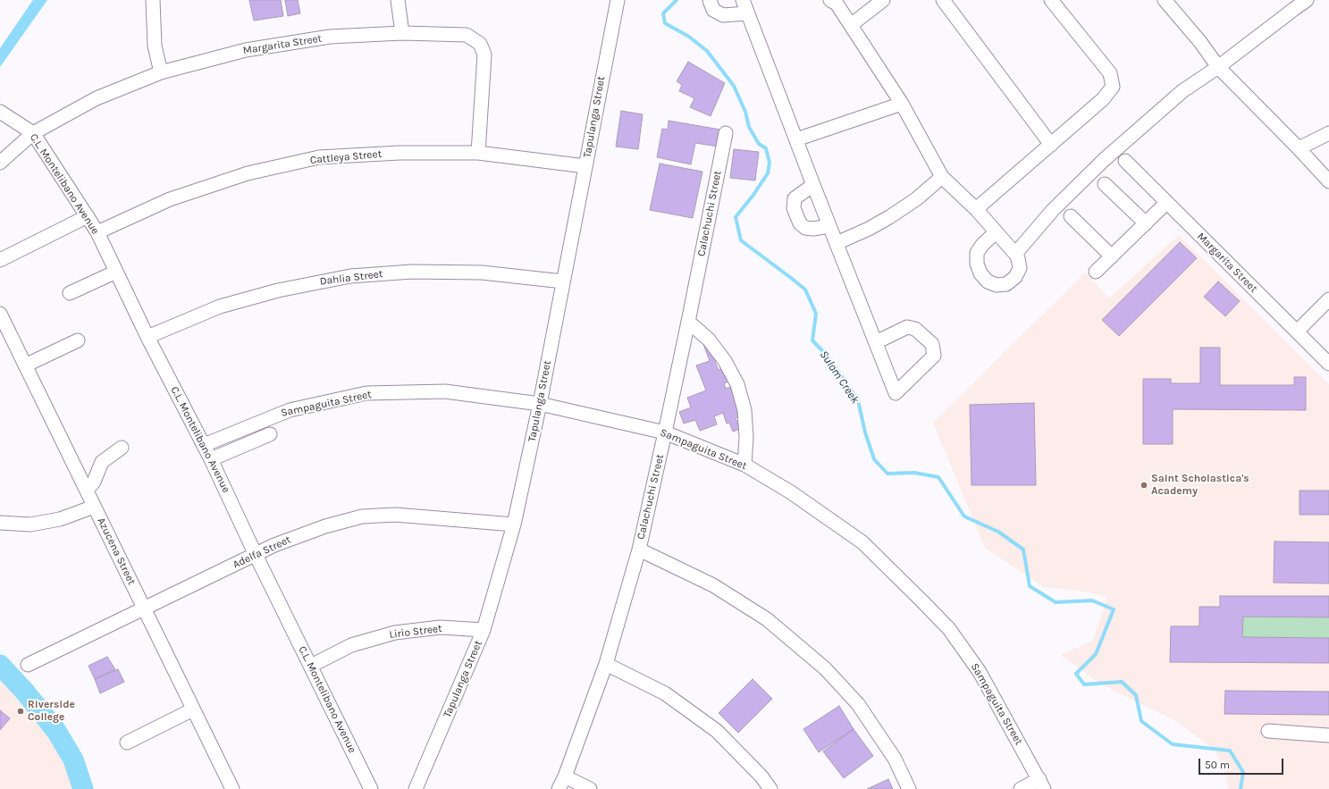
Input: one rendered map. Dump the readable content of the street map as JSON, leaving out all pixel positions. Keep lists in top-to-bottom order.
{
  "streets": {
    "street": [
      "Margarita Street",
      "Tapulanga Street",
      "Cattleya Street",
      "C.L. Montelibano Avenue",
      "Calachuchi Street",
      "Dahlia Street",
      "Sampaguita Street",
      "Azucena Street",
      "Adelfa Street",
      "Lirio Street"
    ]
  },
  "crossings": [
    ["Margarita Street", "Cattleya Street"],
    ["Margarita Street", "C.L. Montelibano Avenue"],
    ["Tapulanga Street", "Cattleya Street"],
    ["Tapulanga Street", "Dahlia Street"],
    ["Tapulanga Street", "Sampaguita Street"],
    ["Tapulanga Street", "Adelfa Street"],
    ["Tapulanga Street", "Lirio Street"],
    ["Cattleya Street", "C.L. Montelibano Avenue"],
    ["C.L. Montelibano Avenue", "Dahlia Street"],
    ["C.L. Montelibano Avenue", "Sampaguita Street"],
    ["C.L. Montelibano Avenue", "Adelfa Street"],
    ["C.L. Montelibano Avenue", "Lirio Street"],
    ["Calachuchi Street", "Sampaguita Street"],
    ["Azucena Street", "Adelfa Street"]
  ],
  "water": ["Sulom Creek"],
  "places": ["Saint Scholastica's Academy", "Riverside College"],
  "scale_bar": "50 m"
}
